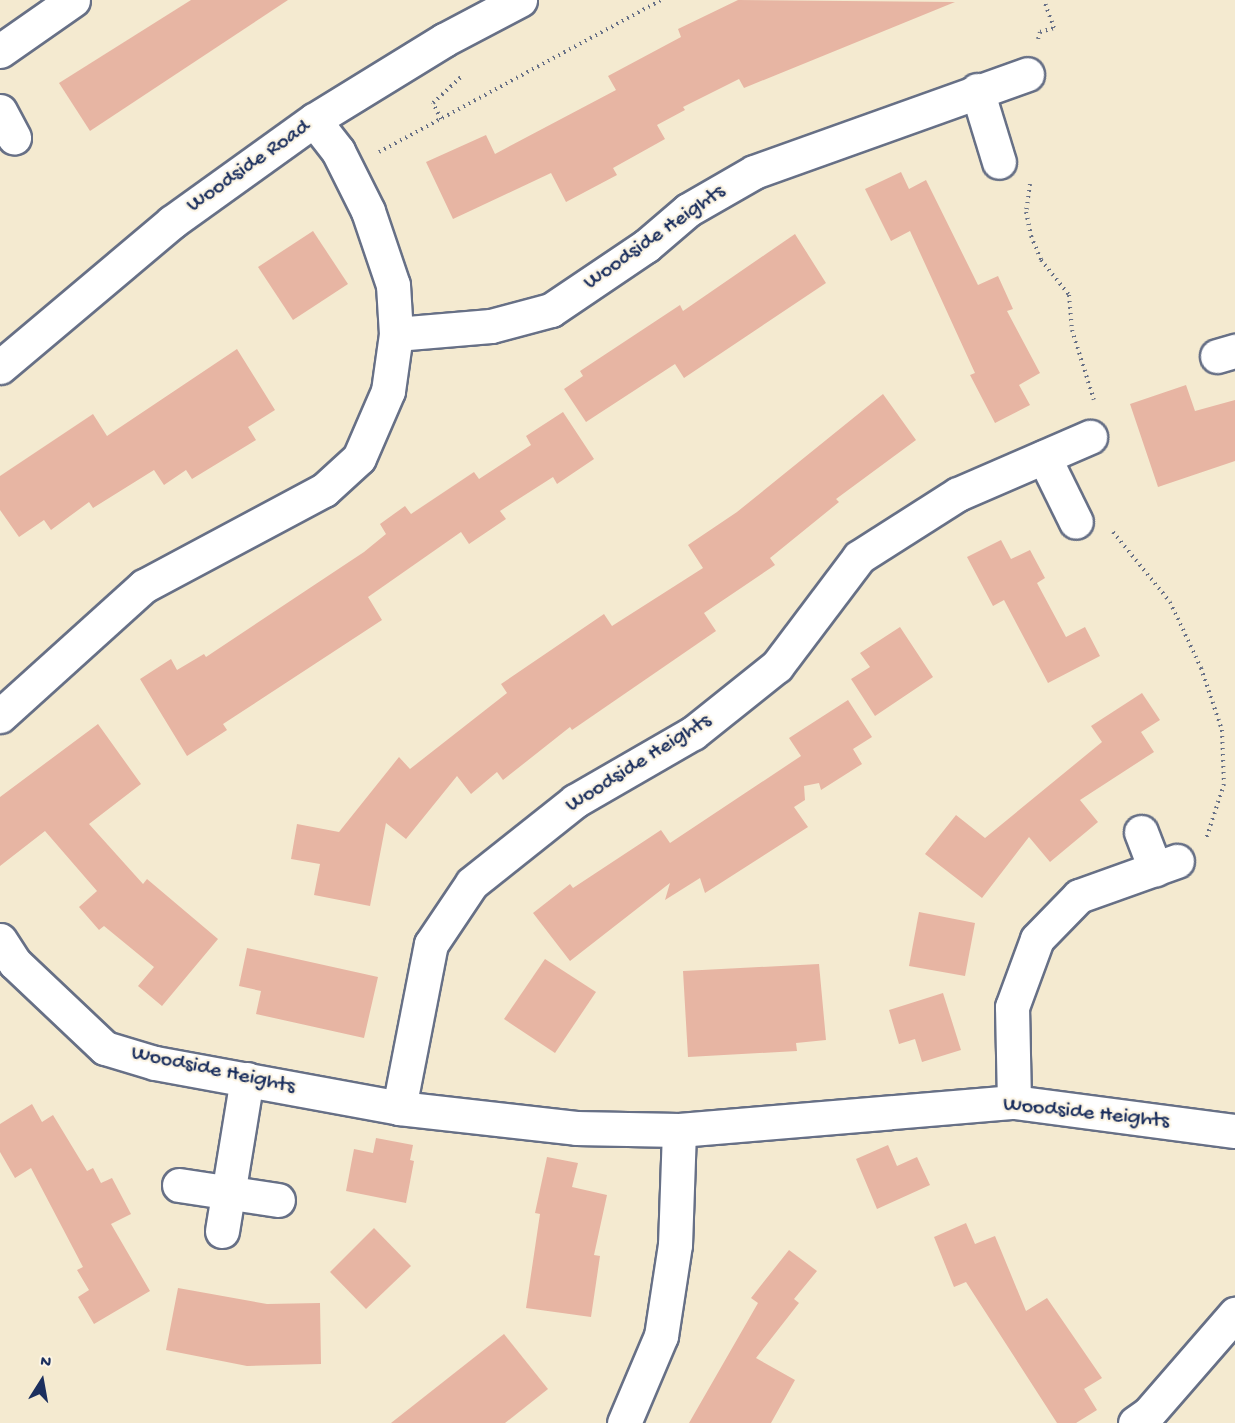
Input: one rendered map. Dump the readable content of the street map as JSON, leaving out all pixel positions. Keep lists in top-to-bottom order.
{
  "streets": {
    "street": ["Woodside Road", "Woodside Heights"]
  },
  "north": "top"
}
